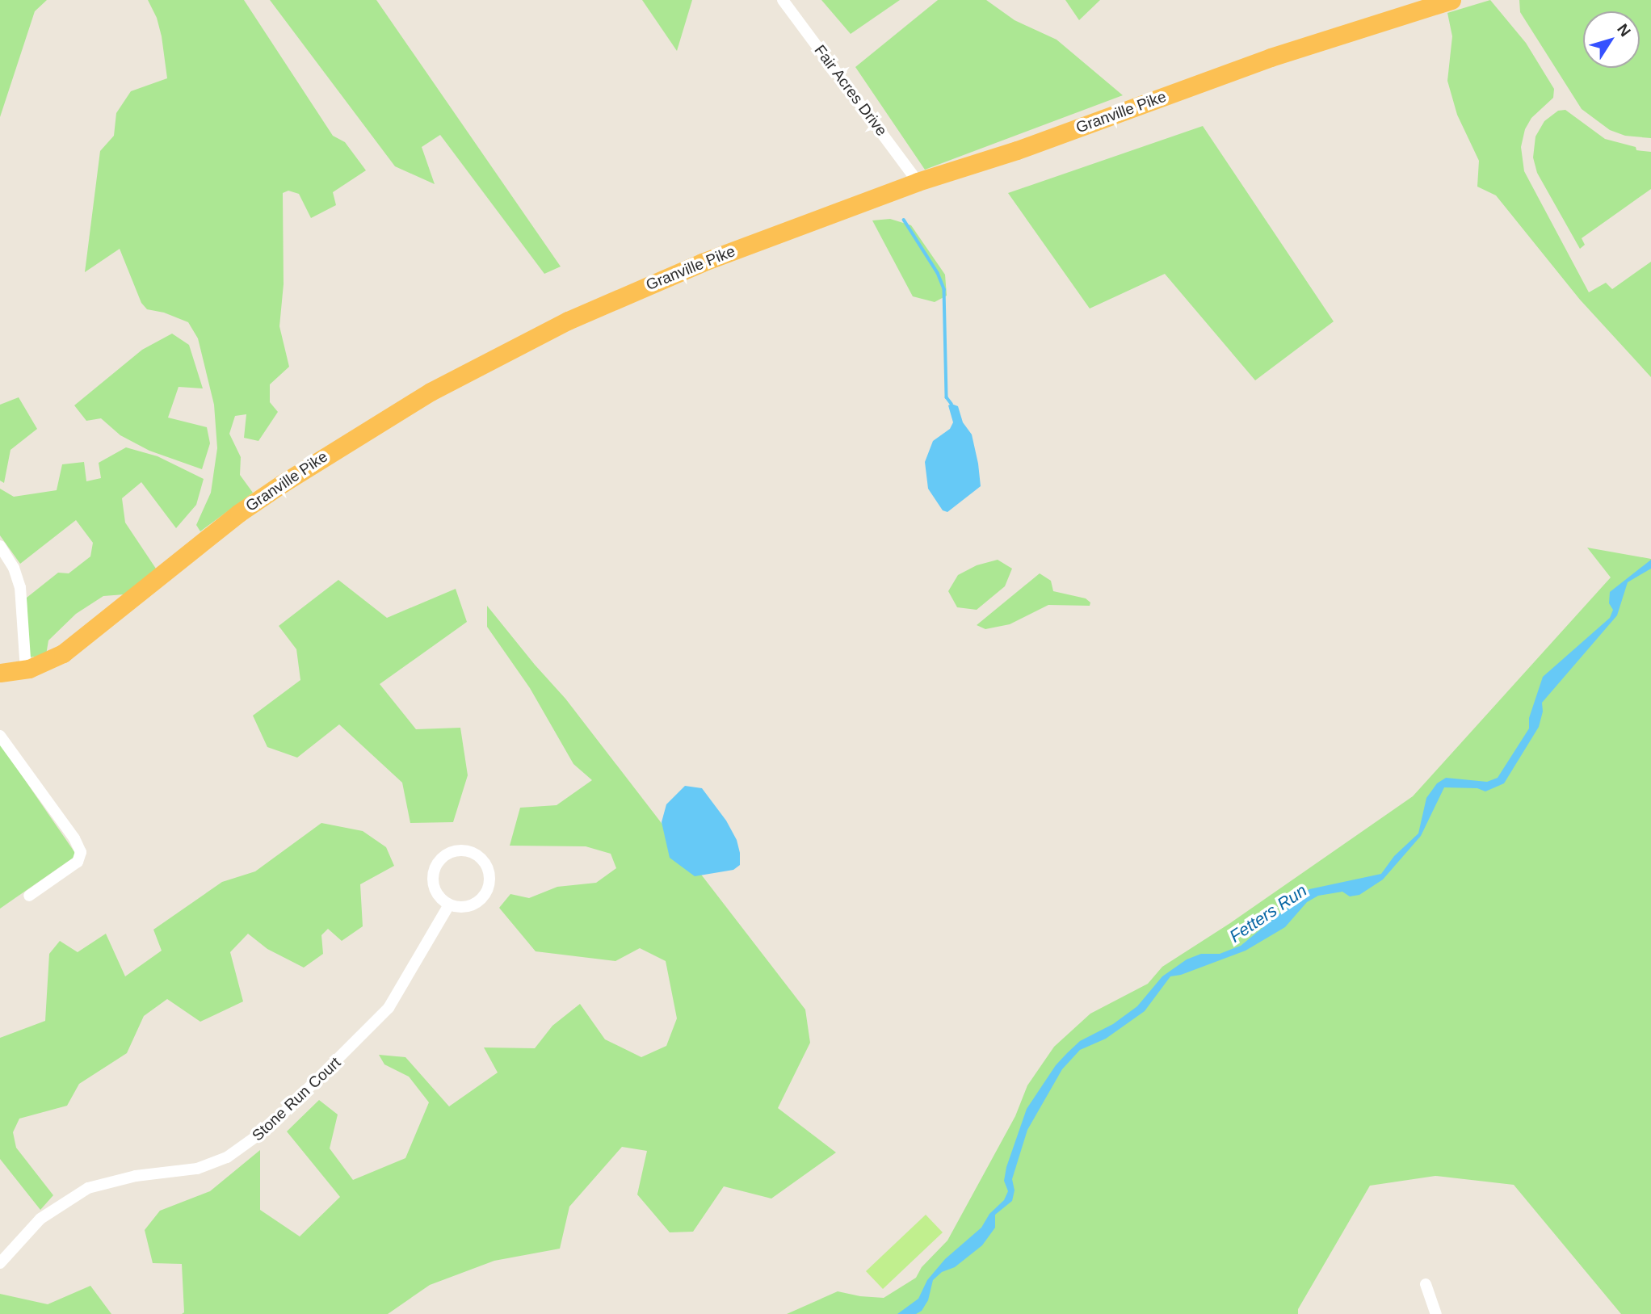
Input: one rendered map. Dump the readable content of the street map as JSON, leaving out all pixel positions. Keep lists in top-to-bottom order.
{
  "streets": {
    "highway": ["Granville Pike"],
    "street": ["Fair Acres Drive", "Stone Run Court"]
  },
  "crossings": [
    ["Fair Acres Drive", "Granville Pike"]
  ],
  "water": ["Fetters Run"],
  "north": "top right"
}
